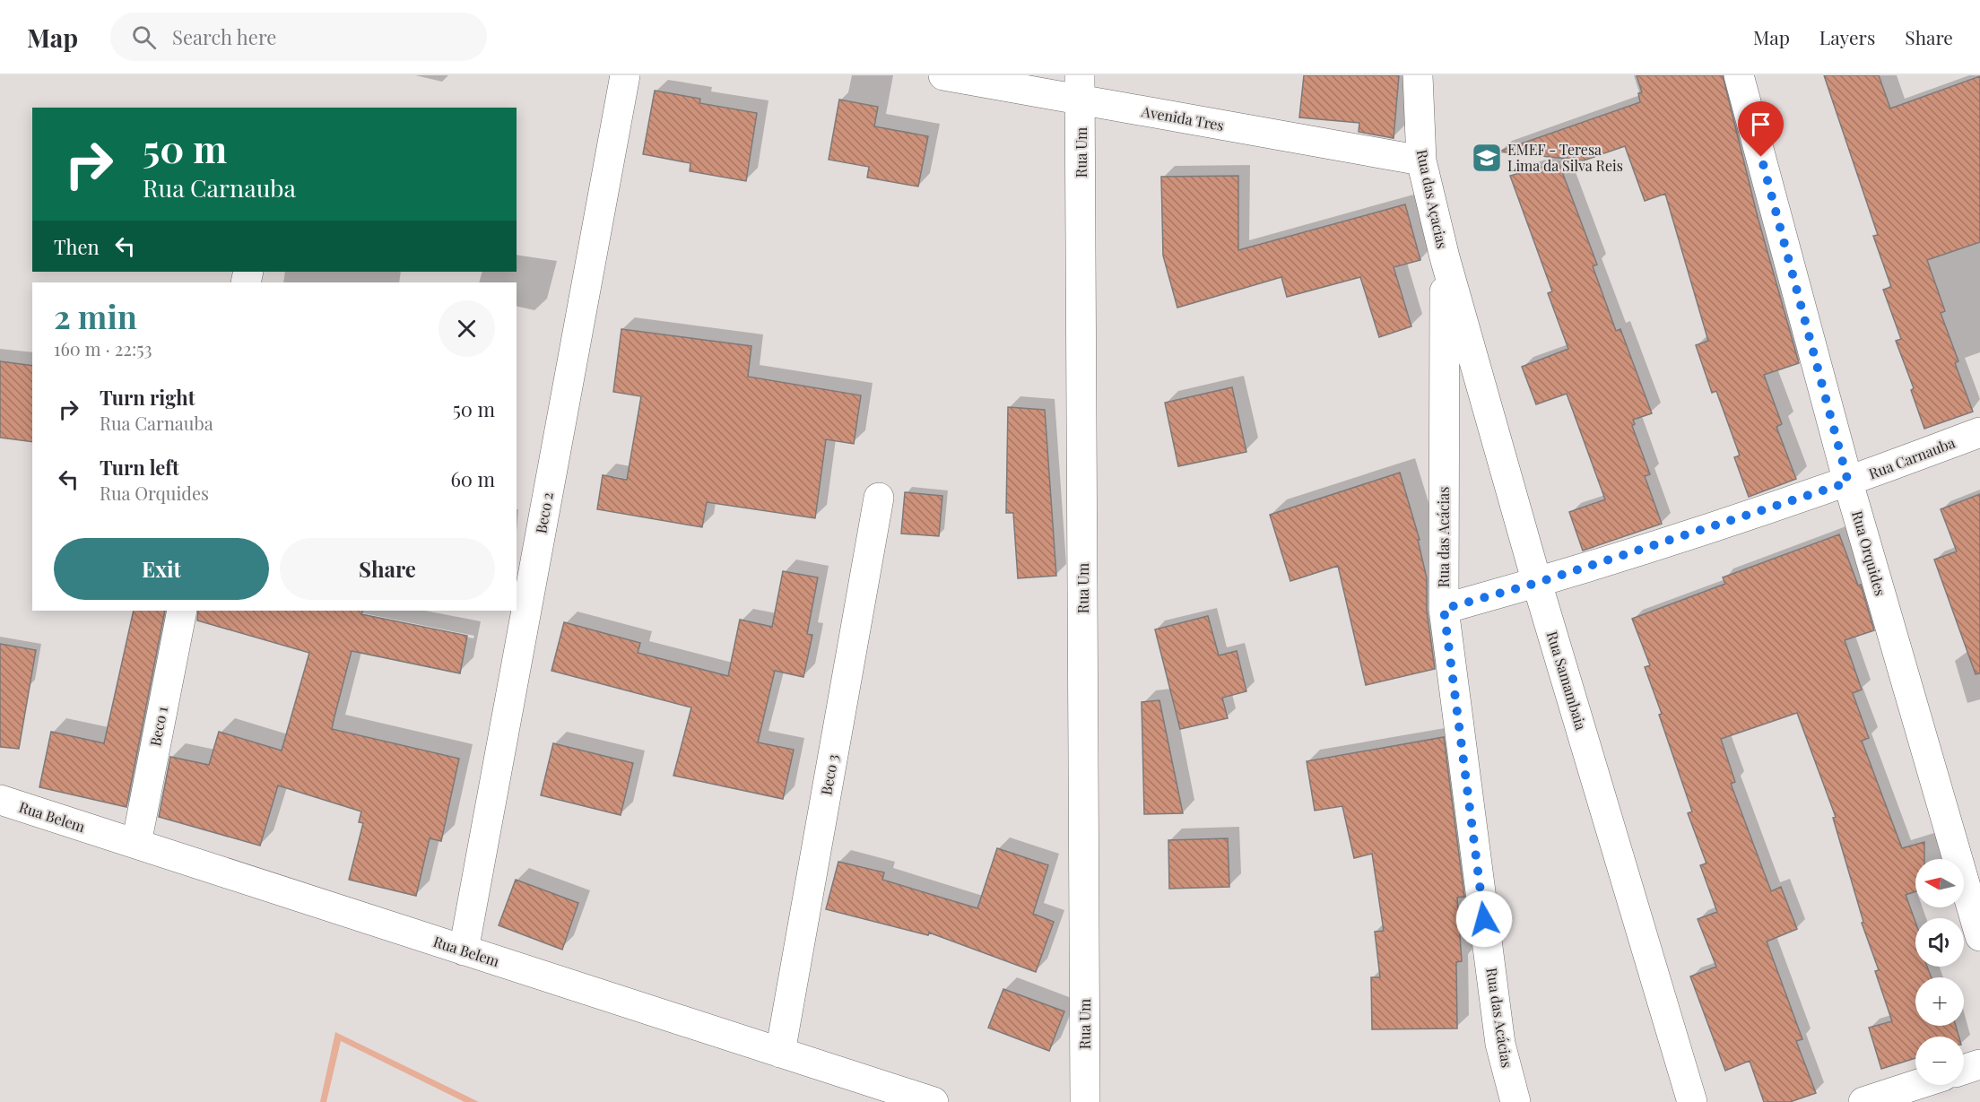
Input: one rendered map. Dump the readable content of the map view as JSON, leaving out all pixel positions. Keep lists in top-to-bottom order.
{
  "streets": {
    "street": [
      "Avenida Tres",
      "Rua Um",
      "Rua das Açacias",
      "Rua Carnauba",
      "Beco 2",
      "Rua das Acácias",
      "Rua Orquides",
      "Rua Samambaia",
      "Beco 1",
      "Beco 3",
      "Rua Belem"
    ]
  },
  "crossings": [
    ["Avenida Tres", "Rua Um"],
    ["Avenida Tres", "Rua das Açacias"],
    ["Rua das Açacias", "Rua das Acácias"],
    ["Rua das Açacias", "Rua Samambaia"],
    ["Rua Carnauba", "Rua das Acácias"],
    ["Rua Carnauba", "Rua Orquides"],
    ["Rua Carnauba", "Rua Samambaia"],
    ["Beco 2", "Rua Belem"],
    ["Rua das Acácias", "Rua Samambaia"],
    ["Beco 1", "Rua Belem"],
    ["Beco 3", "Rua Belem"]
  ],
  "places": {
    "school or university": ["EMEF - Teresa Lima da Silva Reis"]
  },
  "north": "left",
  "page": {
    "header": "Map",
    "search": "Search here",
    "nav": ["Map", "Layers", "Share"],
    "turn": ["50 m", "Rua Carnauba"],
    "then": "Then",
    "heading": ["2 min", "160 m · 22:53"],
    "list": [
      {
        "name": "Turn right",
        "note": "Rua Carnauba",
        "value": "50 m"
      },
      {
        "name": "Turn left",
        "note": "Rua Orquides",
        "value": "60 m"
      }
    ],
    "buttons": ["Exit", "Share"],
    "map_buttons": ["+", "−"]
  }
}
